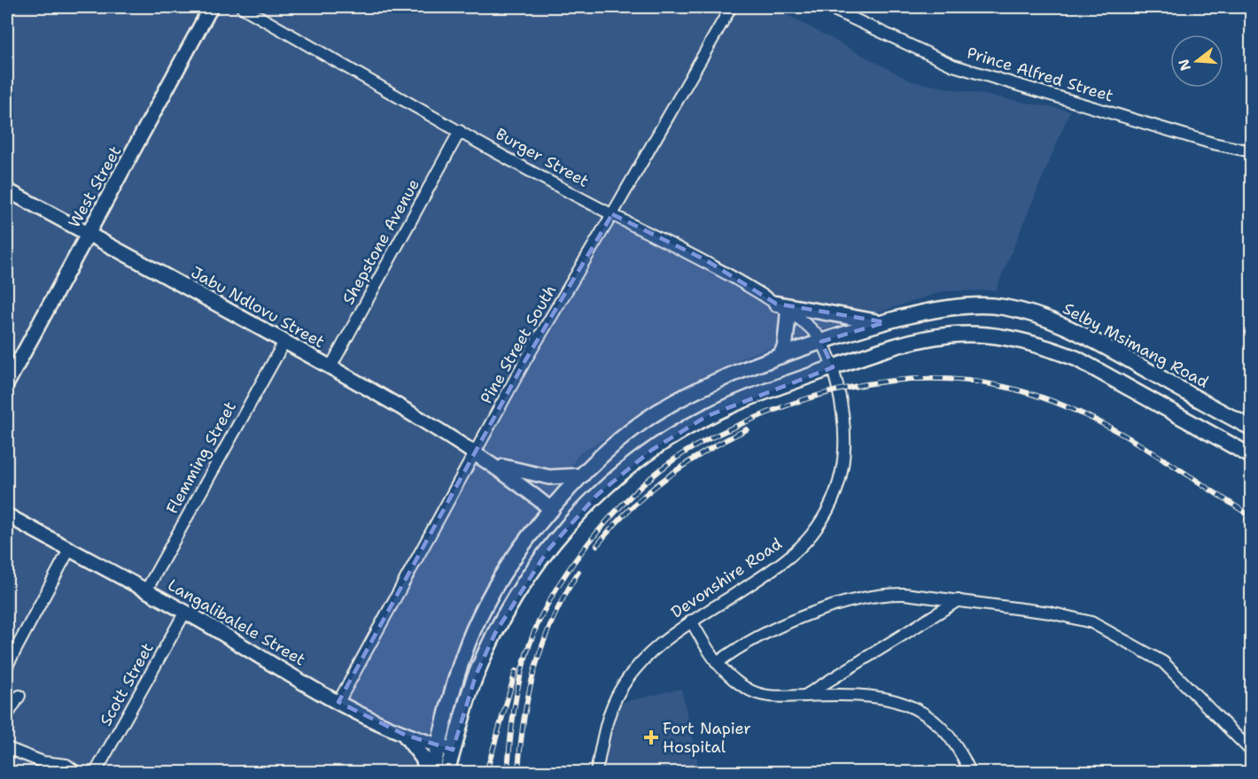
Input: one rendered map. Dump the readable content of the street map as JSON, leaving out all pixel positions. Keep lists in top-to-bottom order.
{
  "streets": {
    "main road": ["Selby Msimang Road"],
    "street": [
      "Prince Alfred Street",
      "Burger Street",
      "West Street",
      "Shepstone Avenue",
      "Jabu Ndlovu Street",
      "Pine Street South",
      "Flemming Street",
      "Devonshire Road",
      "Langalibalele Street",
      "Scott Street"
    ]
  },
  "crossings": [
    ["Burger Street", "Shepstone Avenue"],
    ["Burger Street", "Pine Street South"],
    ["Burger Street", "Selby Msimang Road"],
    ["Burger Street", "Devonshire Road"],
    ["West Street", "Jabu Ndlovu Street"],
    ["Shepstone Avenue", "Jabu Ndlovu Street"],
    ["Jabu Ndlovu Street", "Pine Street South"],
    ["Jabu Ndlovu Street", "Selby Msimang Road"],
    ["Jabu Ndlovu Street", "Flemming Street"],
    ["Pine Street South", "Langalibalele Street"],
    ["Selby Msimang Road", "Devonshire Road"],
    ["Selby Msimang Road", "Langalibalele Street"],
    ["Flemming Street", "Langalibalele Street"],
    ["Langalibalele Street", "Scott Street"]
  ],
  "places": {
    "health": ["Fort Napier Hospital"]
  },
  "north": "left"
}
